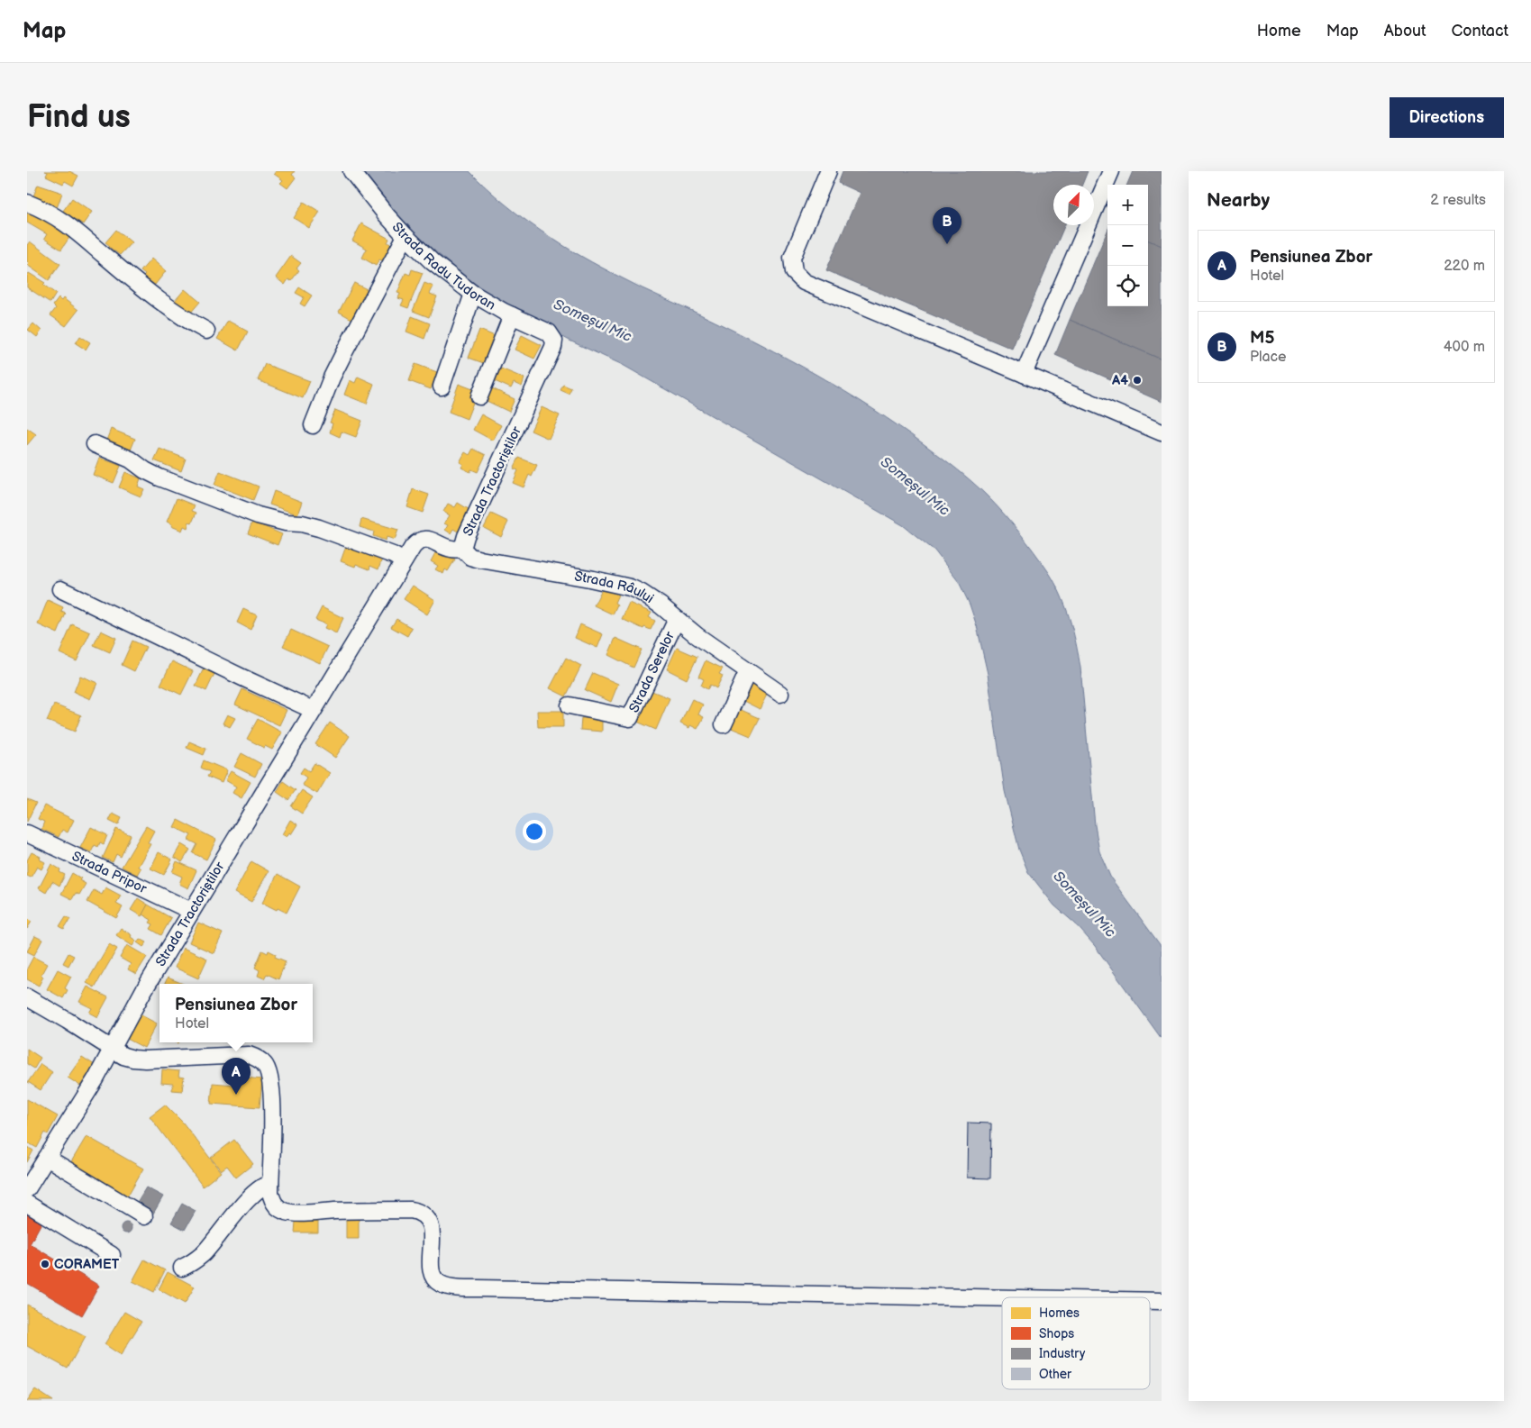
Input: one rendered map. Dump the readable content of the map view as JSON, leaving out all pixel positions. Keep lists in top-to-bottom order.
{
  "streets": {
    "street": [
      "Strada Radu Tudoran",
      "Strada Tractoriștilor",
      "Strada Râului",
      "Strada Serelor",
      "Strada Pripor"
    ]
  },
  "crossings": [
    ["Strada Radu Tudoran", "Strada Tractoriștilor"],
    ["Strada Tractoriștilor", "Strada Râului"],
    ["Strada Tractoriștilor", "Strada Pripor"],
    ["Strada Râului", "Strada Serelor"]
  ],
  "water": ["Someșul Mic"],
  "places": ["A4", "CORAMET"],
  "legend": [
    "Homes",
    "Shops",
    "Industry",
    "Other"
  ],
  "north": "top right",
  "page": {
    "header": "Map",
    "nav": [
      "Home",
      "Map",
      "About",
      "Contact"
    ],
    "buttons": "Directions",
    "title": "Find us",
    "heading": ["Nearby", "2 results"],
    "map_buttons": ["+", "−"],
    "pins": ["B", "A"],
    "list": [
      {
        "mark": "A",
        "name": "Pensiunea Zbor",
        "note": "Hotel",
        "value": "220 m"
      },
      {
        "mark": "B",
        "name": "M5",
        "note": "Place",
        "value": "400 m"
      }
    ],
    "popup": ["Pensiunea Zbor", "Hotel"]
  }
}
